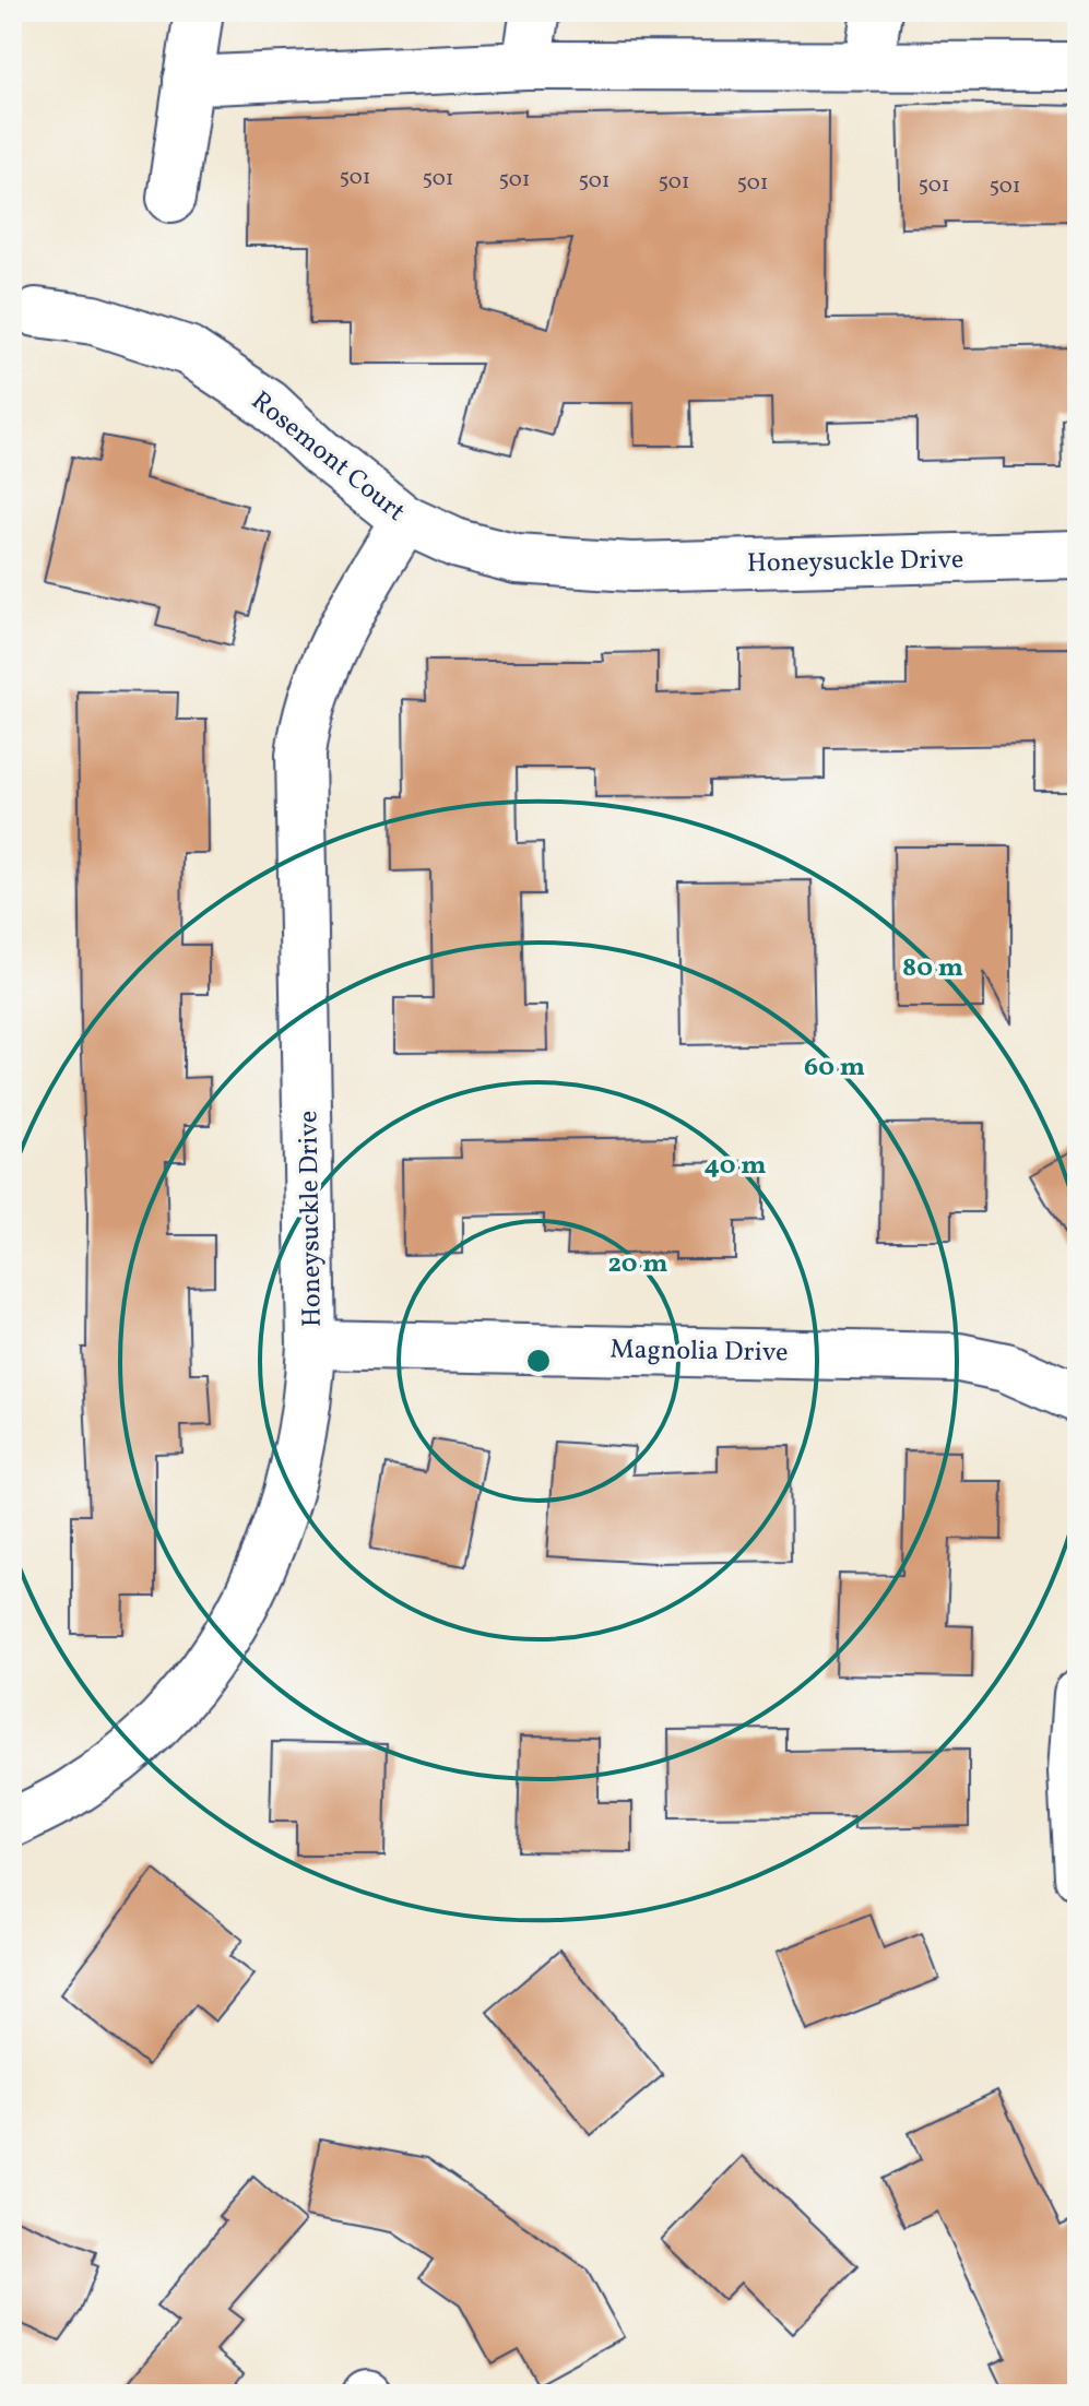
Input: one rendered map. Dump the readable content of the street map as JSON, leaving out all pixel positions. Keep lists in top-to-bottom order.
{
  "streets": {
    "street": ["Rosemont Court", "Honeysuckle Drive", "Magnolia Drive"]
  },
  "crossings": [
    ["Rosemont Court", "Honeysuckle Drive"],
    ["Honeysuckle Drive", "Magnolia Drive"]
  ],
  "house_numbers": [
    "501",
    "501",
    "501",
    "501",
    "501",
    "501",
    "501",
    "501"
  ],
  "rings": [
    "80 m",
    "60 m",
    "40 m",
    "20 m"
  ]
}
